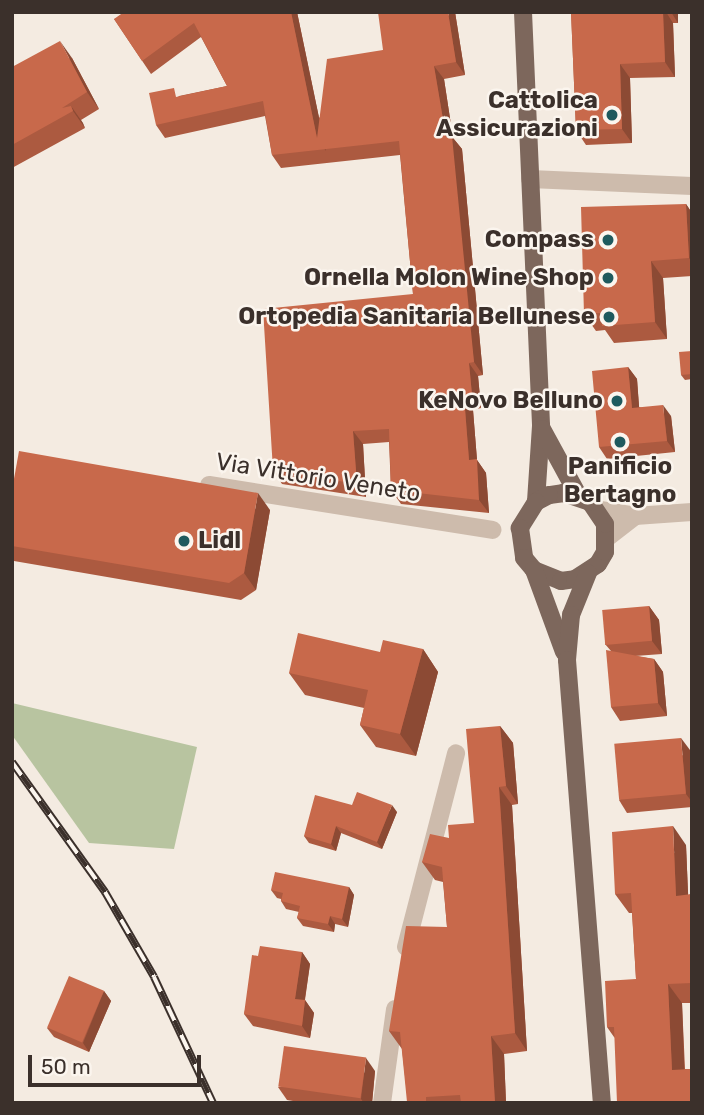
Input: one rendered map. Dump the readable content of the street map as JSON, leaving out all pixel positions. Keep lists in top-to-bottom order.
{
  "streets": {
    "street": ["Via Vittorio Veneto"]
  },
  "places": [
    "Cattolica Assicurazioni",
    "Compass",
    "Ornella Molon Wine Shop",
    "Ortopedia Sanitaria Bellunese",
    "KeNovo Belluno",
    "Panificio Bertagno",
    "Lidl"
  ],
  "scale_bar": "50 m"
}
